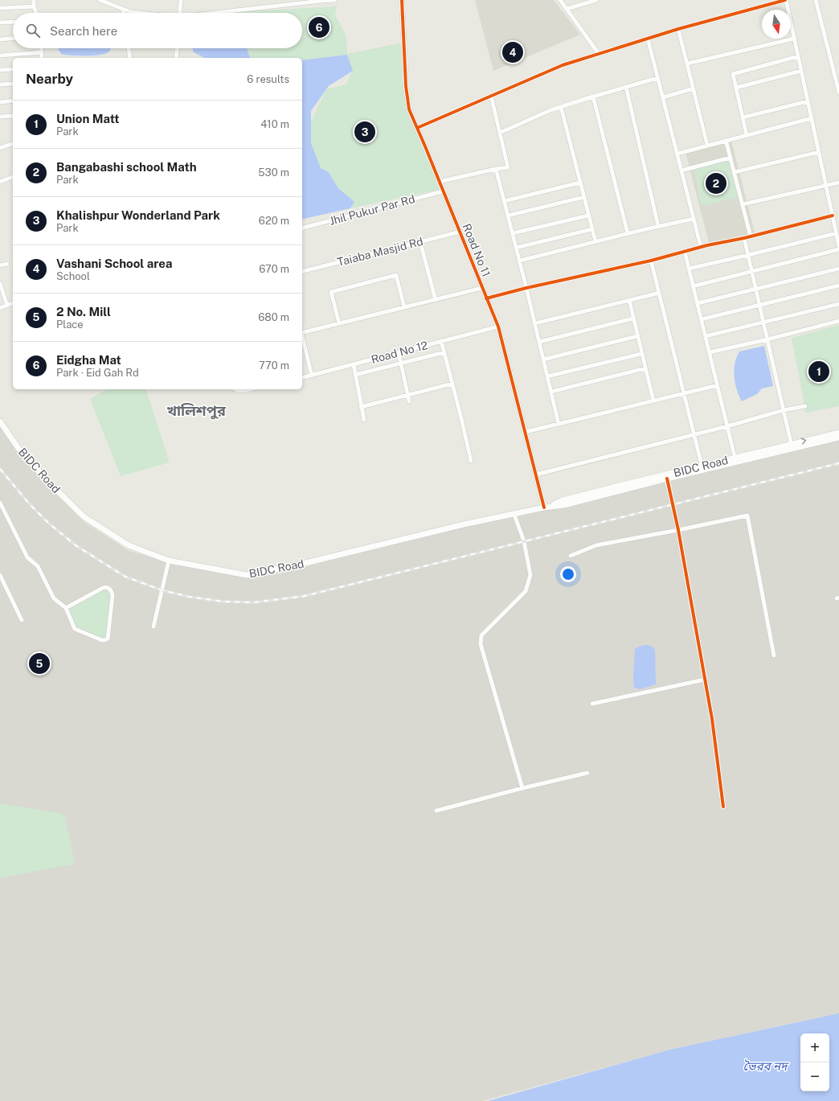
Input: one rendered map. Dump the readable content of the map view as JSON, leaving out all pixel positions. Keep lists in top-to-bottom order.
{
  "streets": {
    "main road": ["BIDC Road"],
    "street": [
      "Jhil Pukur Par Rd",
      "Road No 11",
      "Taiaba Masjid Rd",
      "Road No 12"
    ]
  },
  "crossings": [
    ["Jhil Pukur Par Rd", "Road No 11"],
    ["Road No 11", "Taiaba Masjid Rd"],
    ["Road No 11", "Road No 12"],
    ["Road No 11", "BIDC Road"]
  ],
  "districts": ["খালিশপুর"],
  "water": ["ভৈরব নদ"],
  "north": "bottom",
  "page": {
    "search": "Search here",
    "pins": [
      "6",
      "4",
      "3",
      "2",
      "1",
      "5"
    ],
    "heading": ["Nearby", "6 results"],
    "list": [
      {
        "mark": "1",
        "name": "Union Matt",
        "note": "Park",
        "value": "410 m"
      },
      {
        "mark": "2",
        "name": "Bangabashi school Math",
        "note": "Park",
        "value": "530 m"
      },
      {
        "mark": "3",
        "name": "Khalishpur Wonderland Park",
        "note": "Park",
        "value": "620 m"
      },
      {
        "mark": "4",
        "name": "Vashani School area",
        "note": "School",
        "value": "670 m"
      },
      {
        "mark": "5",
        "name": "2 No. Mill",
        "note": "Place",
        "value": "680 m"
      },
      {
        "mark": "6",
        "name": "Eidgha Mat",
        "note": "Park · Eid Gah Rd",
        "value": "770 m"
      }
    ],
    "map_buttons": ["+", "−"]
  }
}
